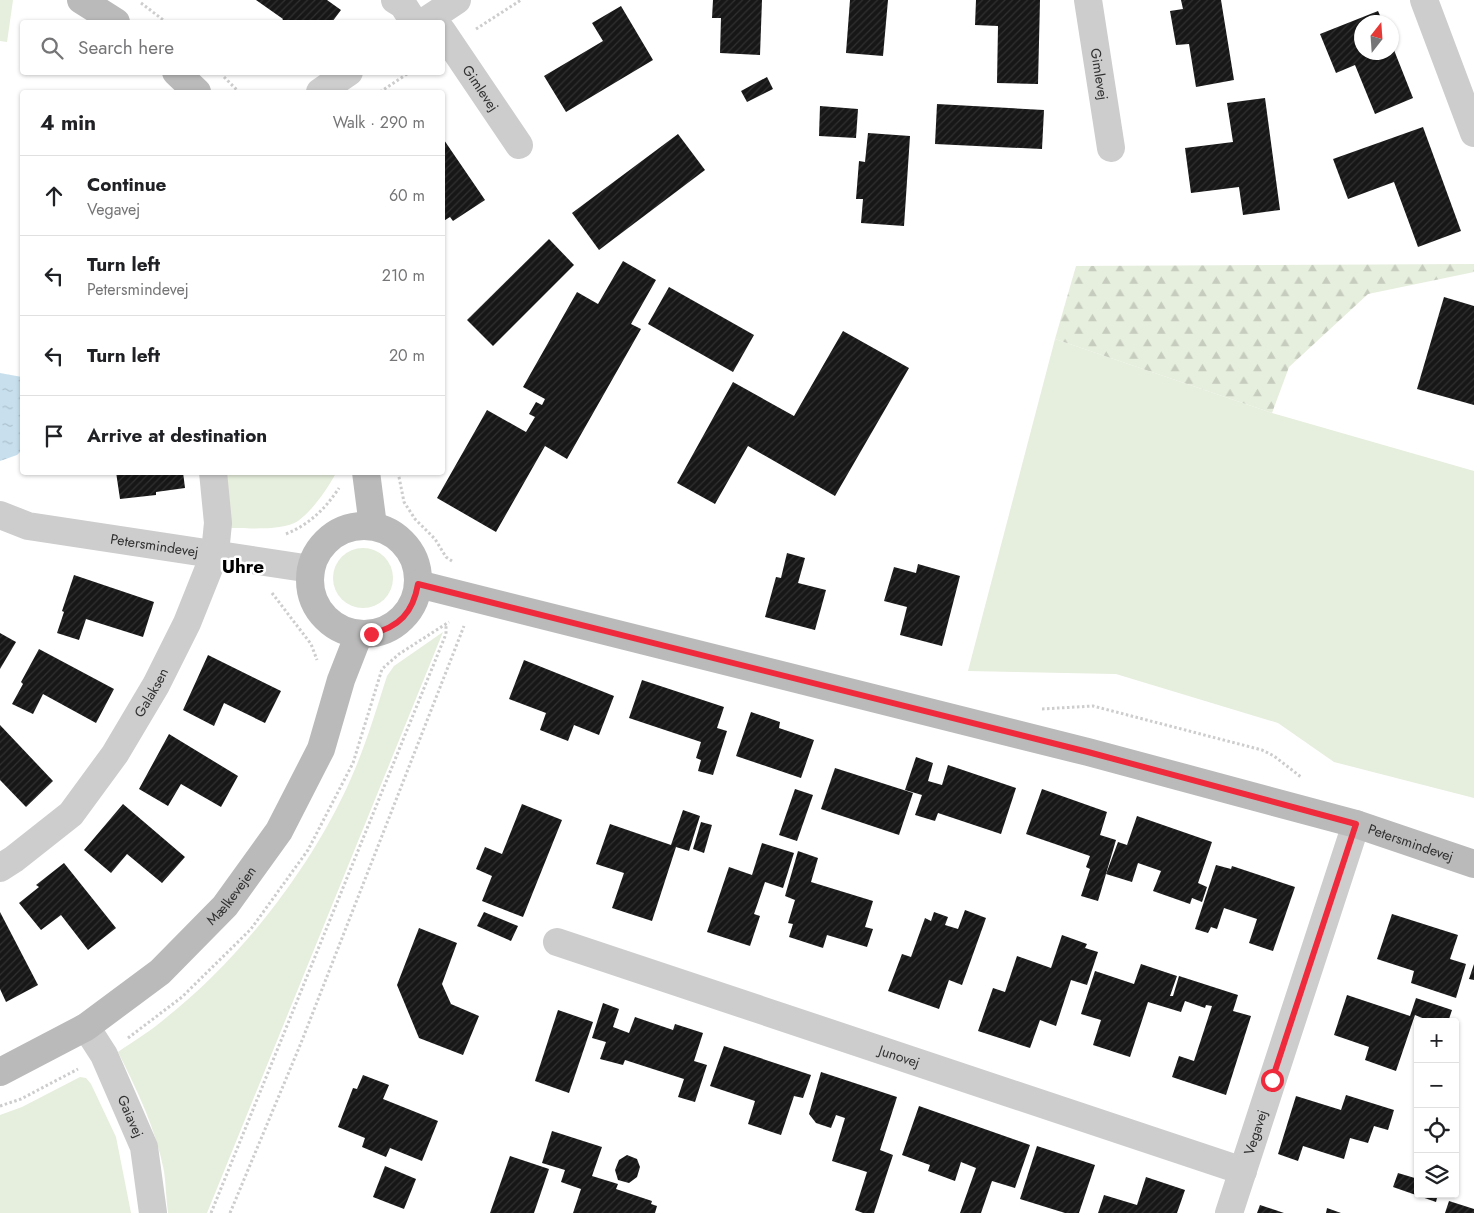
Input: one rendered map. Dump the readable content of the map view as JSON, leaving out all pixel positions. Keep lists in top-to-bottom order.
{
  "streets": {
    "street": [
      "Gimlevej",
      "Petersmindevej",
      "Galaksen",
      "Mælkevejen",
      "Junovej",
      "Gaiavej",
      "Vegavej"
    ]
  },
  "crossings": [
    ["Petersmindevej", "Galaksen"],
    ["Petersmindevej", "Mælkevejen"],
    ["Petersmindevej", "Vegavej"],
    ["Mælkevejen", "Gaiavej"],
    ["Junovej", "Vegavej"]
  ],
  "districts": ["Uhre"],
  "north": "top",
  "page": {
    "search": "Search here",
    "heading": ["4 min", "Walk · 290 m"],
    "list": [
      ["Continue", "Vegavej", "60 m"],
      ["Turn left", "Petersmindevej", "210 m"],
      ["Turn left", "20 m"],
      "Arrive at destination"
    ],
    "map_buttons": ["+", "−"]
  }
}
